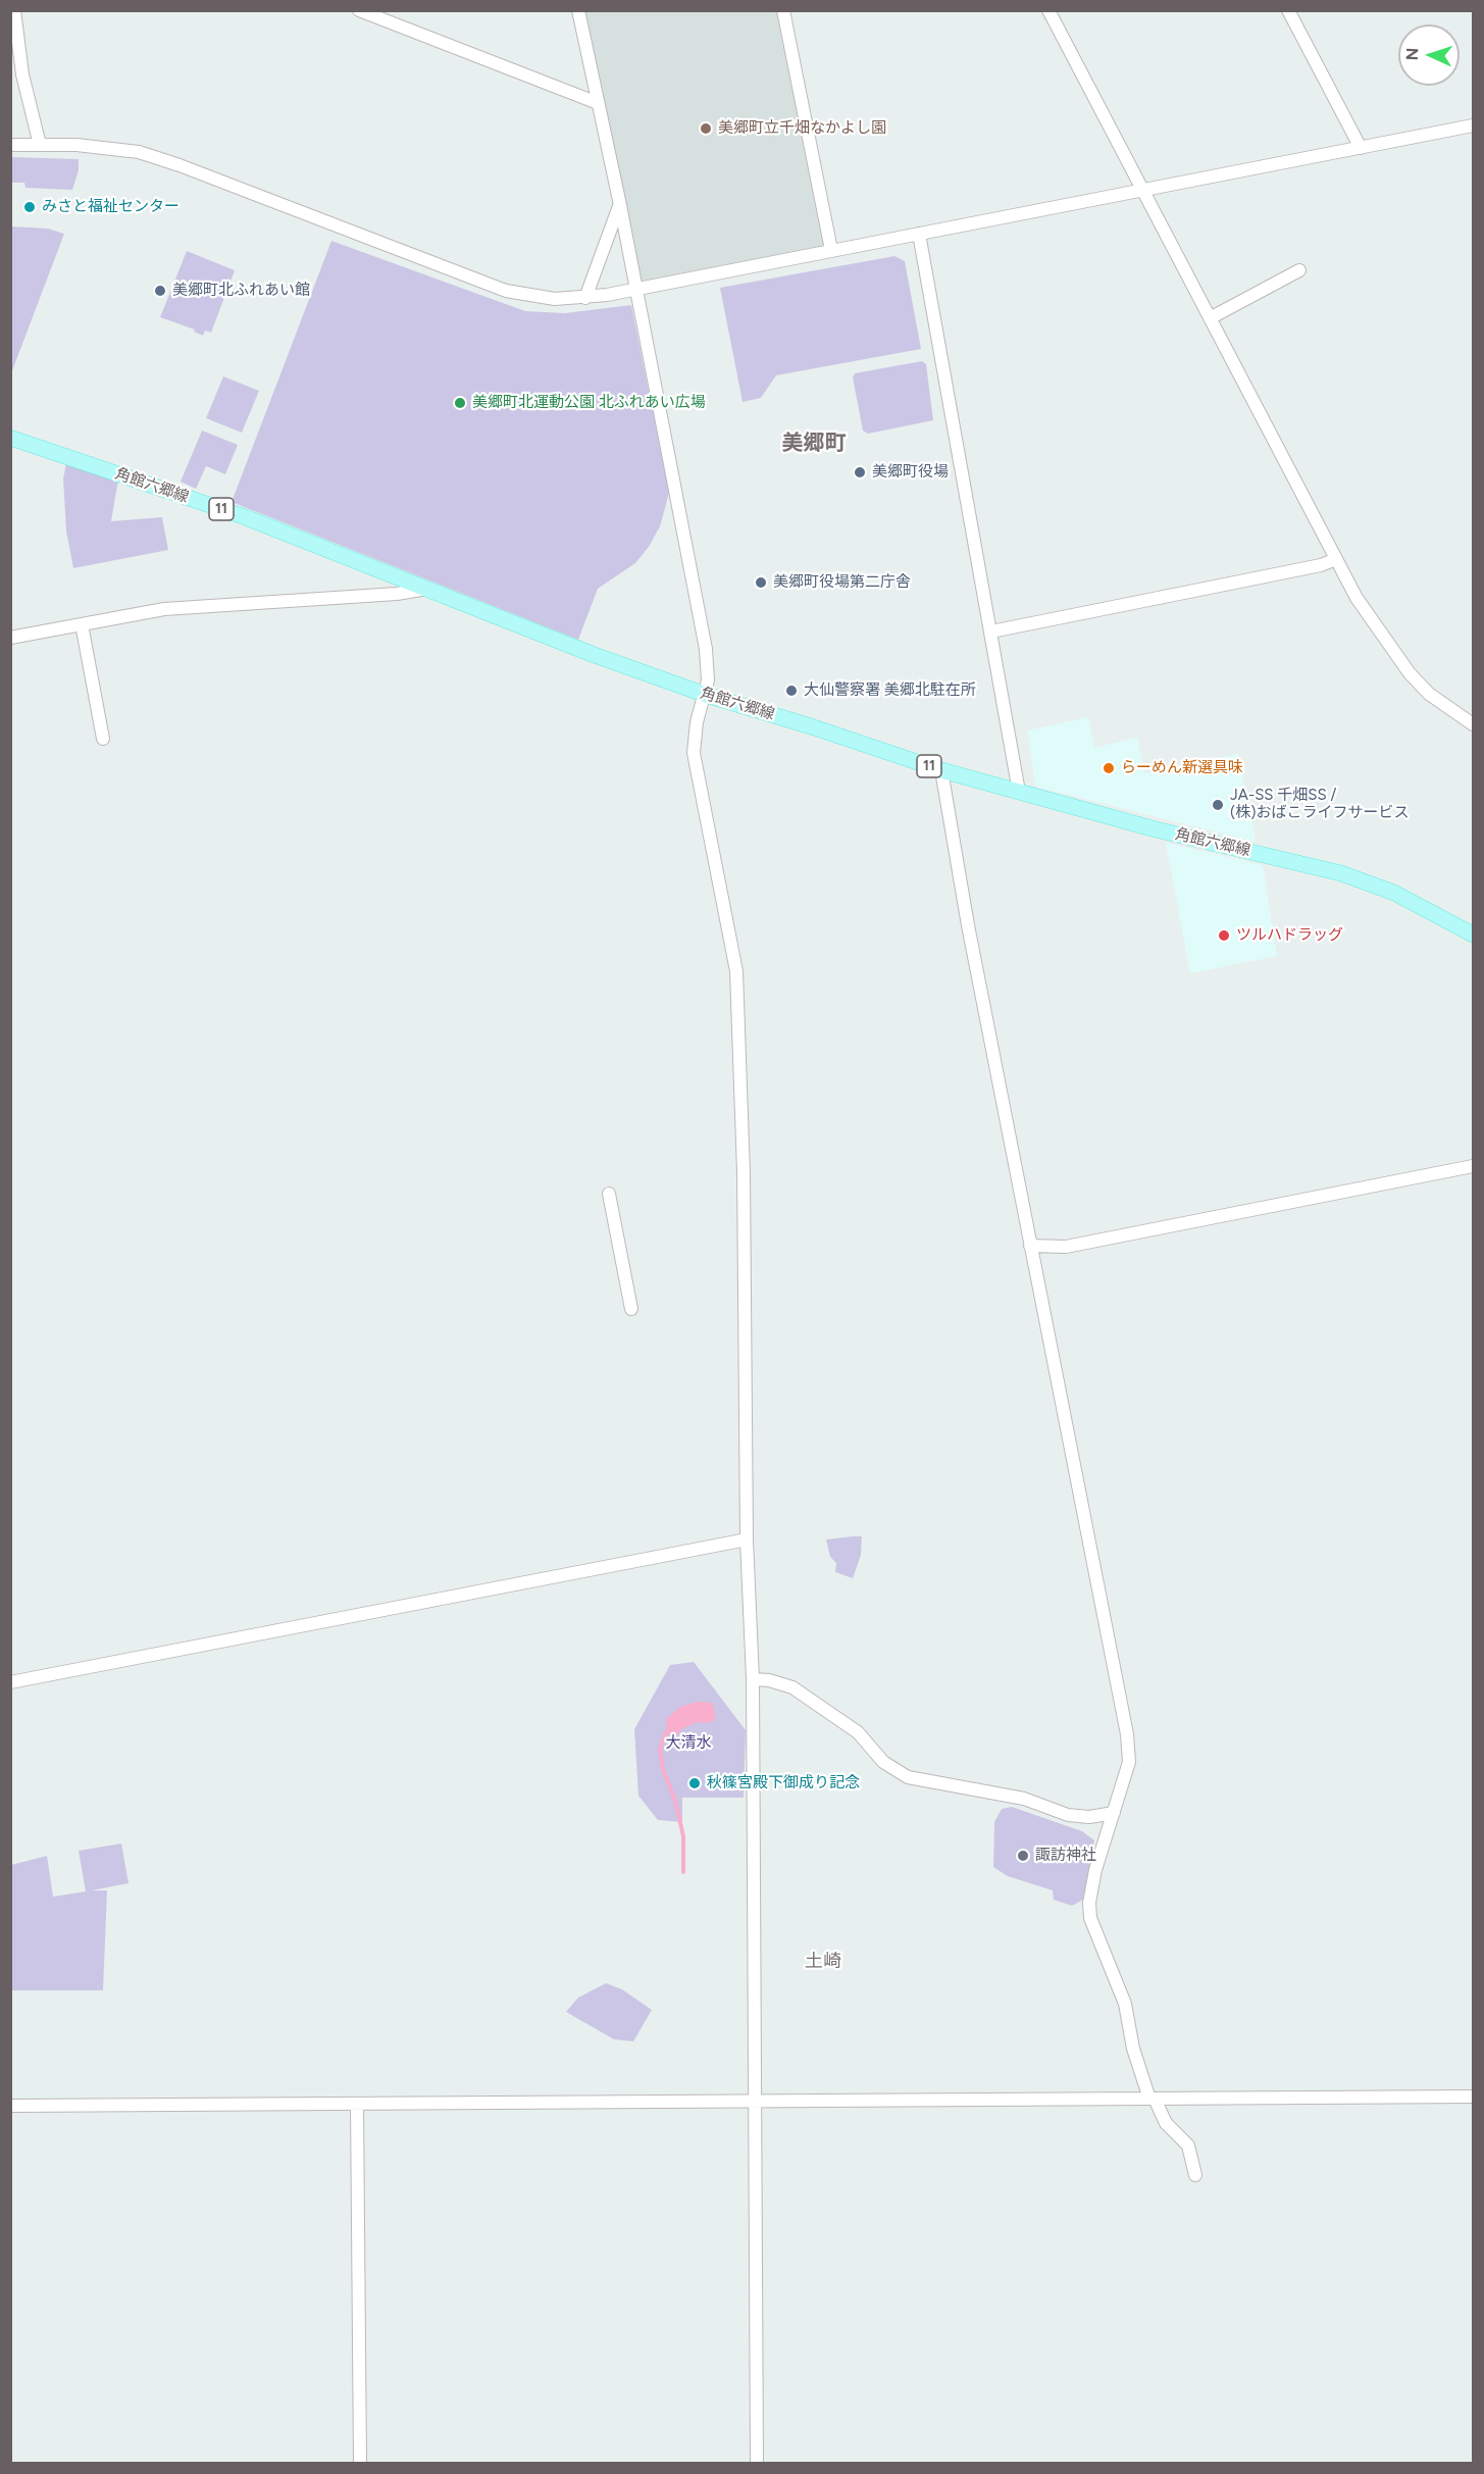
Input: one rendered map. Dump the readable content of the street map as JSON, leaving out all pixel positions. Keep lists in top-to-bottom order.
{
  "streets": {
    "main road": ["角館六郷線", "11"]
  },
  "districts": ["美郷町", "土崎"],
  "parks": ["大清水"],
  "places": [
    "美郷町立千畑なかよし園",
    "みさと福祉センター",
    "美郷町北ふれあい館",
    "美郷町北運動公園 北ふれあい広場",
    "美郷町役場",
    "美郷町役場第二庁舎",
    "大仙警察署 美郷北駐在所",
    "らーめん新選具味",
    "JA-SS 千畑SS / (株)おばこライフサービス",
    "ツルハドラッグ",
    "秋篠宮殿下御成り記念",
    "諏訪神社"
  ],
  "north": "left"
}
